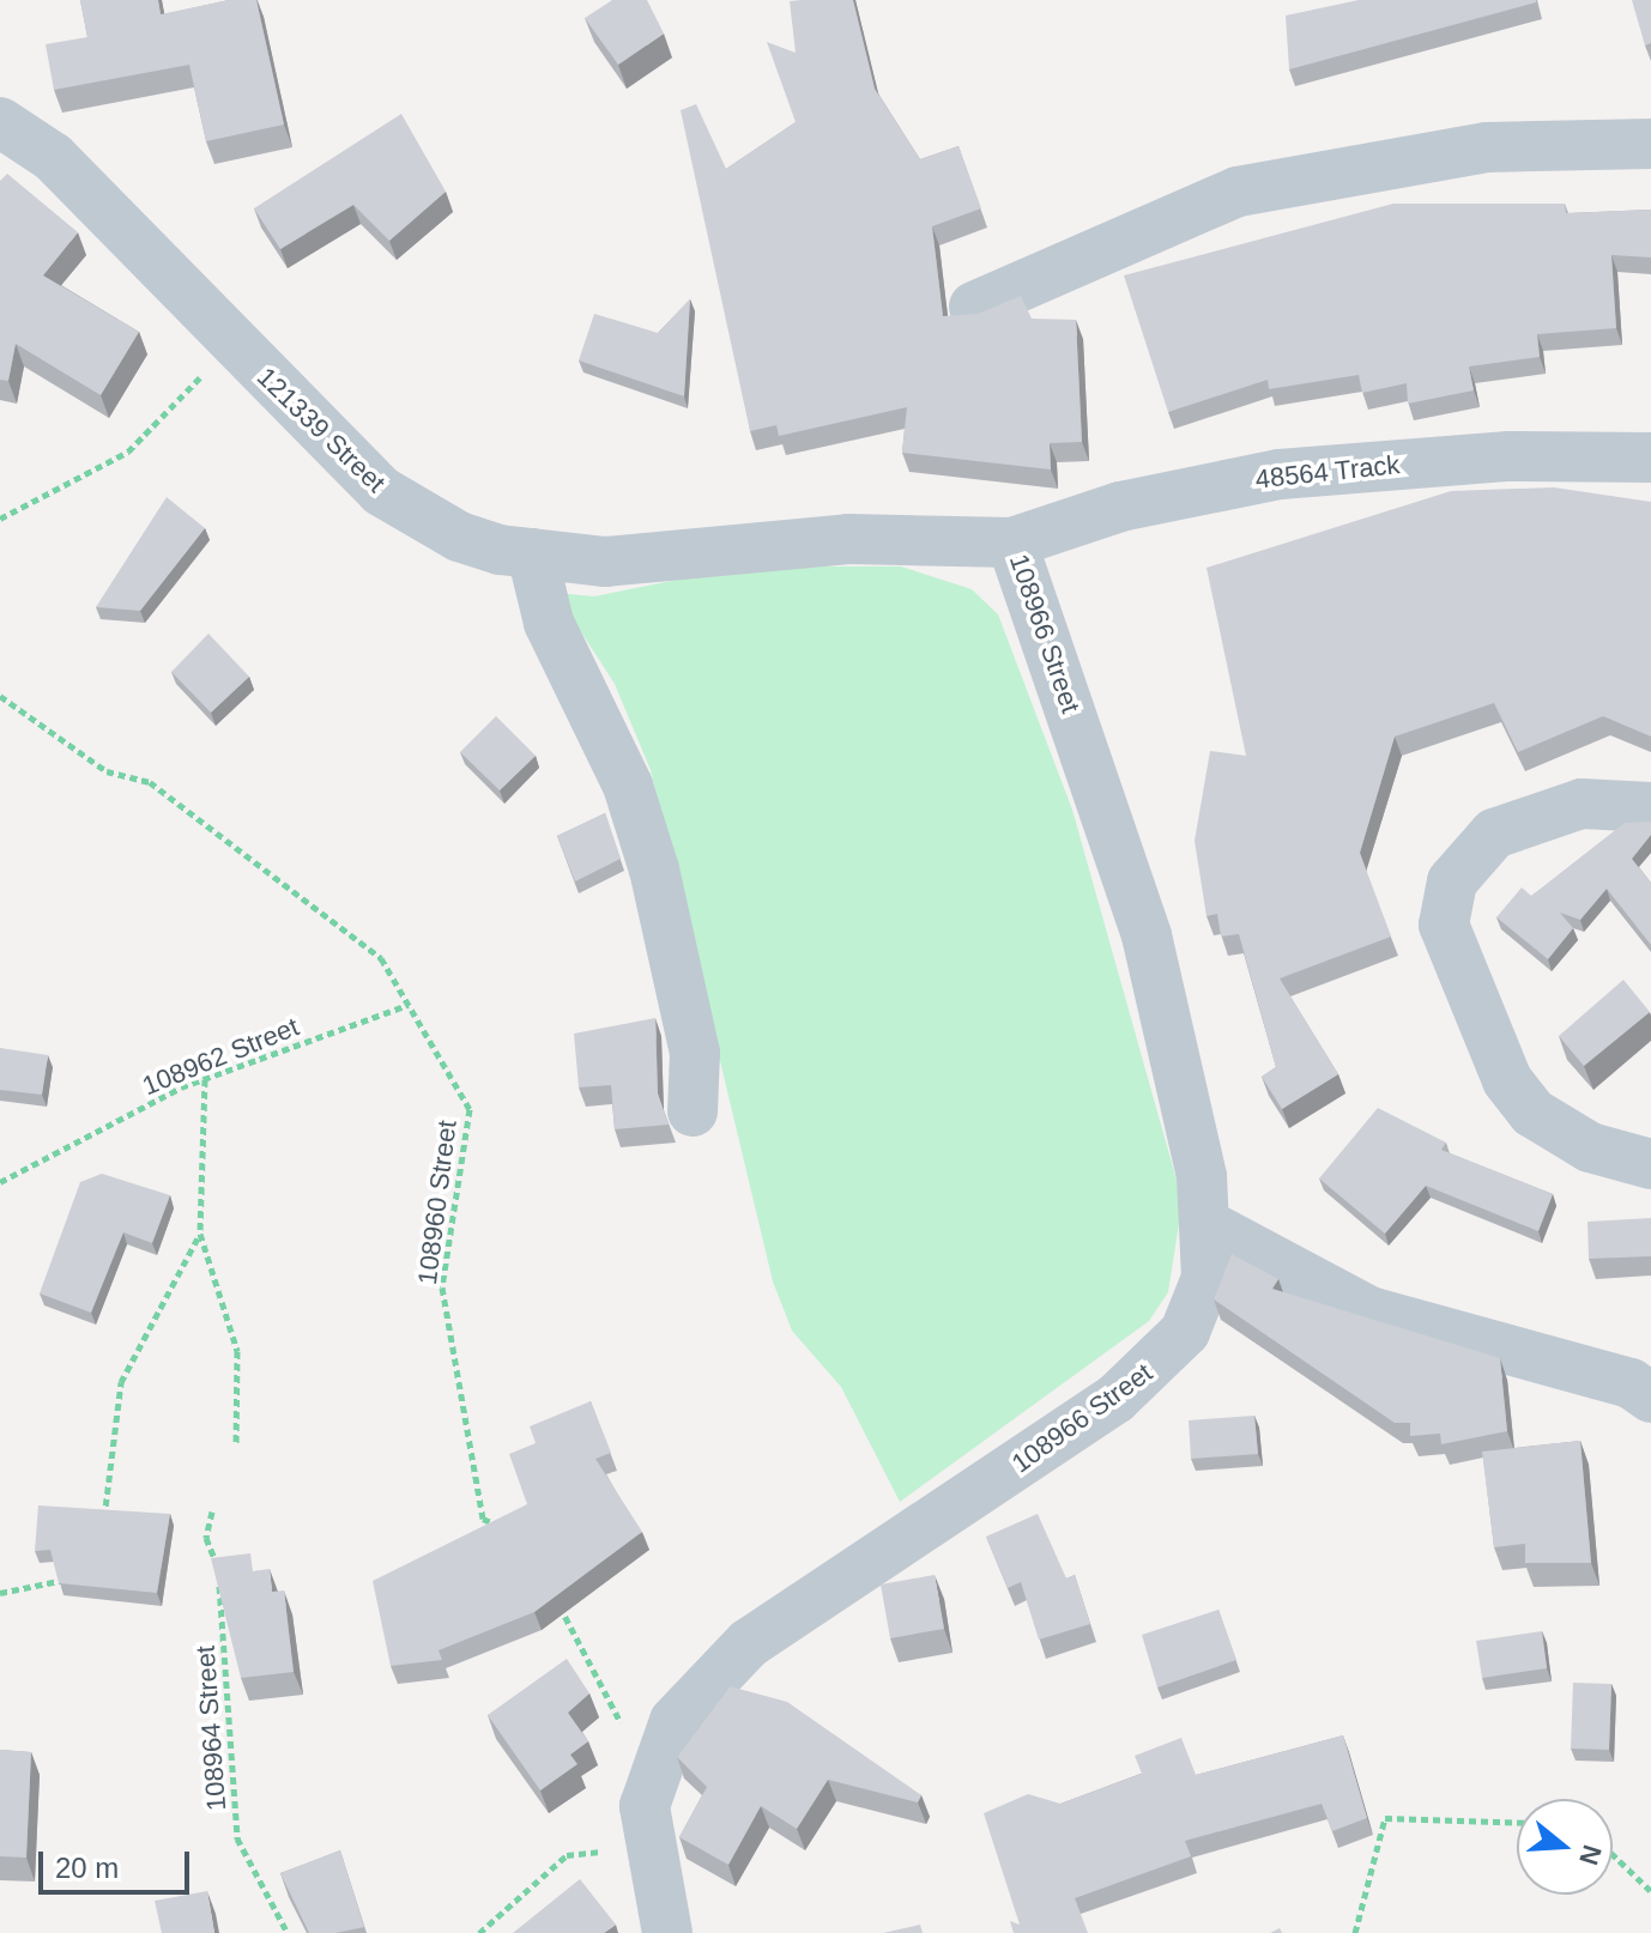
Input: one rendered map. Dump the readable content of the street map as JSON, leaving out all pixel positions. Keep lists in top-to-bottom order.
{
  "streets": {
    "street": ["121339 Street", "48564 Track", "108966 Street"],
    "path": ["108962 Street", "108960 Street", "108964 Street"]
  },
  "crossings": [
    ["121339 Street", "48564 Track"],
    ["121339 Street", "108966 Street"],
    ["48564 Track", "108966 Street"],
    ["108962 Street", "108960 Street"]
  ],
  "scale_bar": "20 m",
  "north": "right"
}
